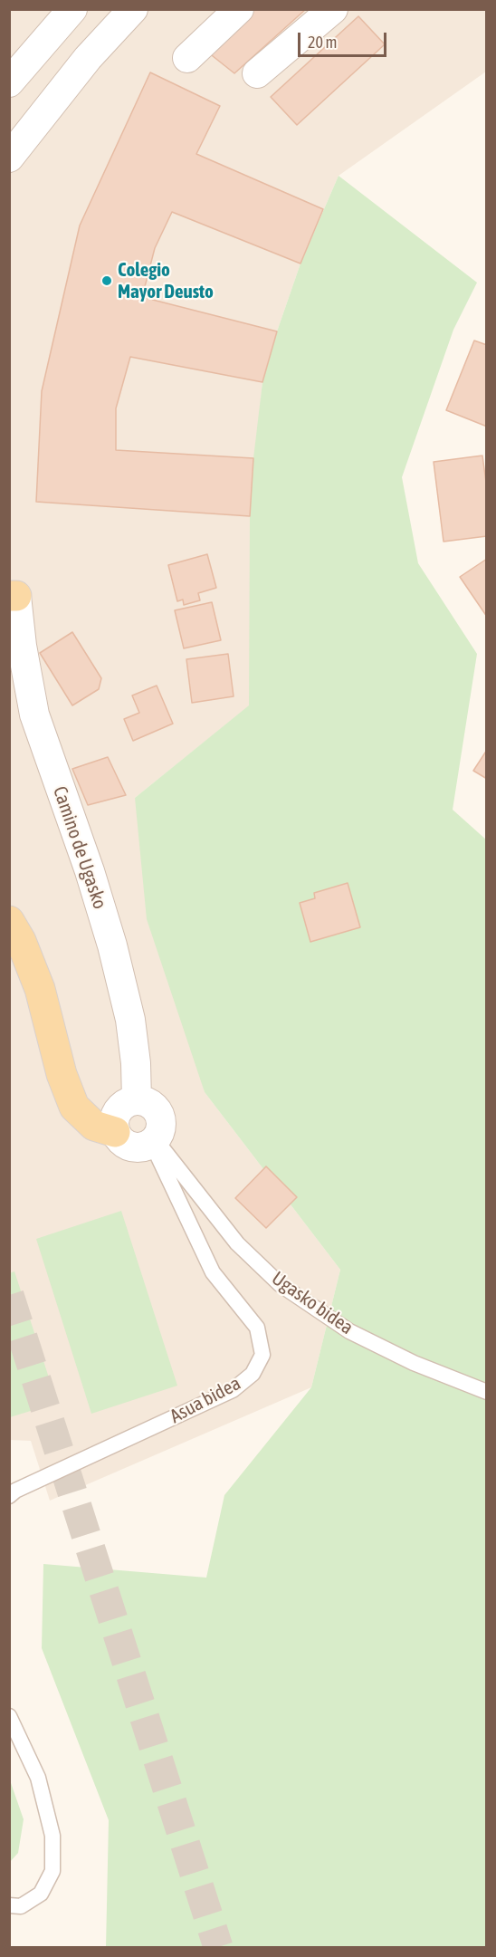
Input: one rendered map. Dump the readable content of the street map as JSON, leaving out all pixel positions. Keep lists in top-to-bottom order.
{
  "streets": {
    "street": ["Camino de Ugasko"],
    "lane": ["Ugasko bidea", "Asua bidea"]
  },
  "crossings": [
    ["Camino de Ugasko", "Ugasko bidea"],
    ["Camino de Ugasko", "Asua bidea"],
    ["Ugasko bidea", "Asua bidea"]
  ],
  "places": ["Colegio Mayor Deusto"],
  "scale_bar": "20 m"
}
